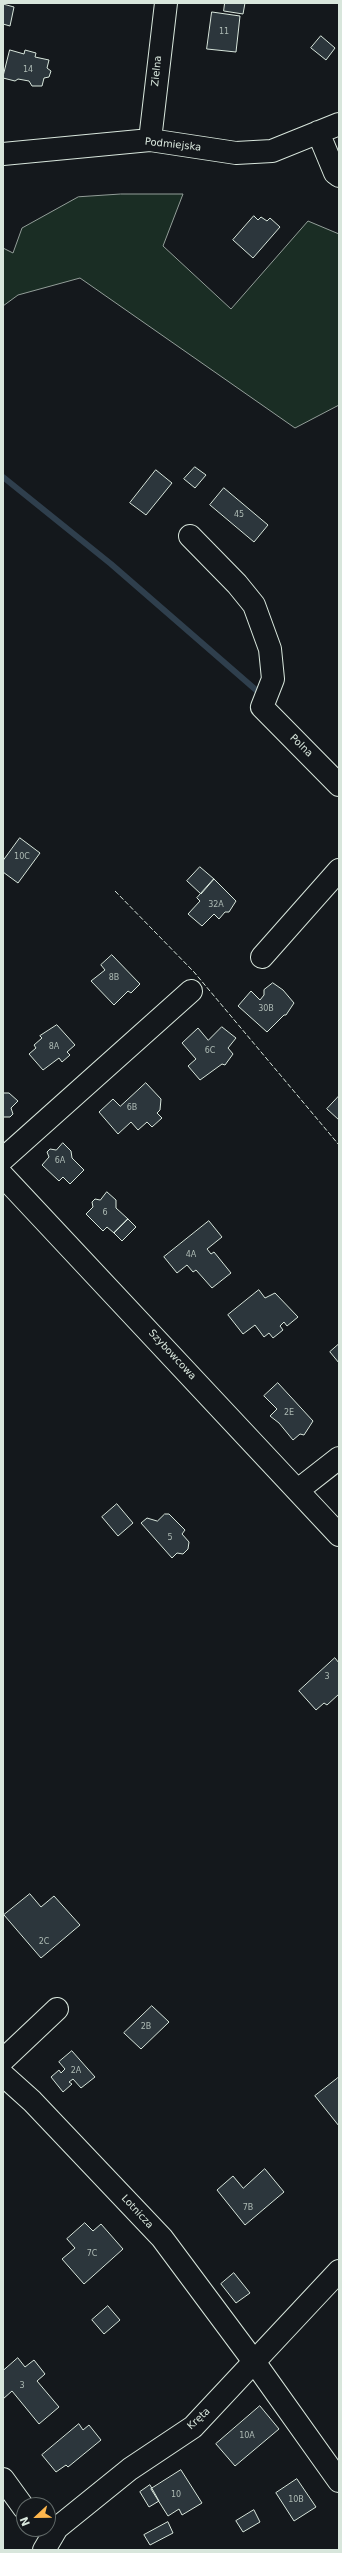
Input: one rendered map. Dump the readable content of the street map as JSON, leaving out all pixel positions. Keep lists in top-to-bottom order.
{
  "streets": {
    "street": [
      "Zielna",
      "Podmiejska",
      "Polna",
      "Szybowcowa",
      "Lotnicza",
      "Kręta"
    ]
  },
  "crossings": [
    ["Zielna", "Podmiejska"],
    ["Lotnicza", "Kręta"]
  ],
  "house_numbers": [
    "11",
    "14",
    "45",
    "10C",
    "32A",
    "8B",
    "30B",
    "8A",
    "6C",
    "6B",
    "6A",
    "6",
    "4A",
    "2E",
    "5",
    "3",
    "2C",
    "2B",
    "2A",
    "7B",
    "7C",
    "3",
    "10A",
    "10",
    "10B"
  ],
  "north": "left"
}
